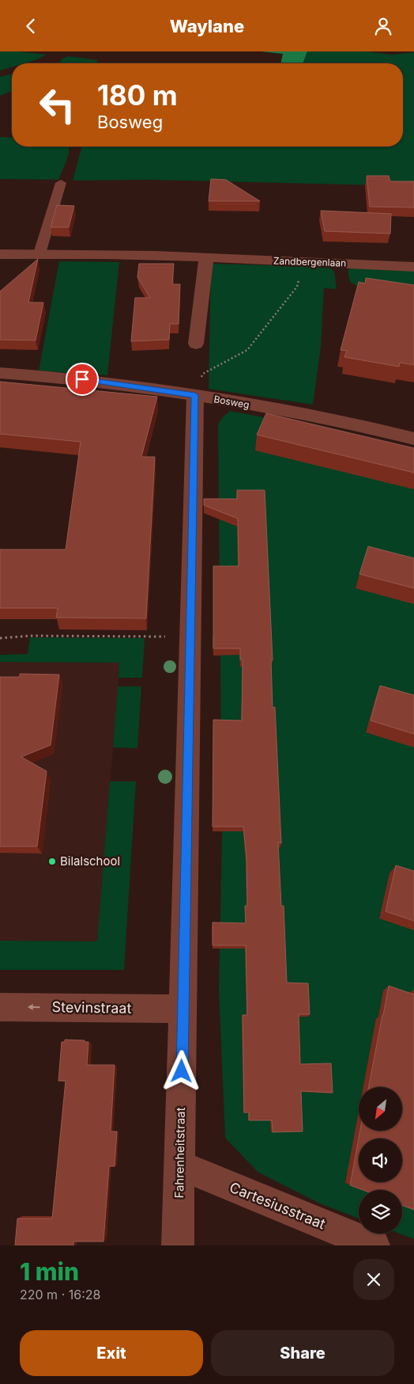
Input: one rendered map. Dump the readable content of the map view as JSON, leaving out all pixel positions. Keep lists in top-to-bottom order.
{
  "streets": {
    "street": [
      "Zandbergenlaan",
      "Bosweg",
      "Stevinstraat",
      "Fahrenheitstraat",
      "Cartesiusstraat"
    ]
  },
  "crossings": [
    ["Bosweg", "Fahrenheitstraat"],
    ["Stevinstraat", "Fahrenheitstraat"],
    ["Fahrenheitstraat", "Cartesiusstraat"]
  ],
  "one_way": ["Stevinstraat"],
  "places": ["Bilalschool"],
  "north": "bottom left",
  "page": {
    "header": "Waylane",
    "turn": ["180 m", "Bosweg"],
    "heading": ["1 min", "220 m · 16:28"],
    "buttons": ["Exit", "Share"]
  }
}
